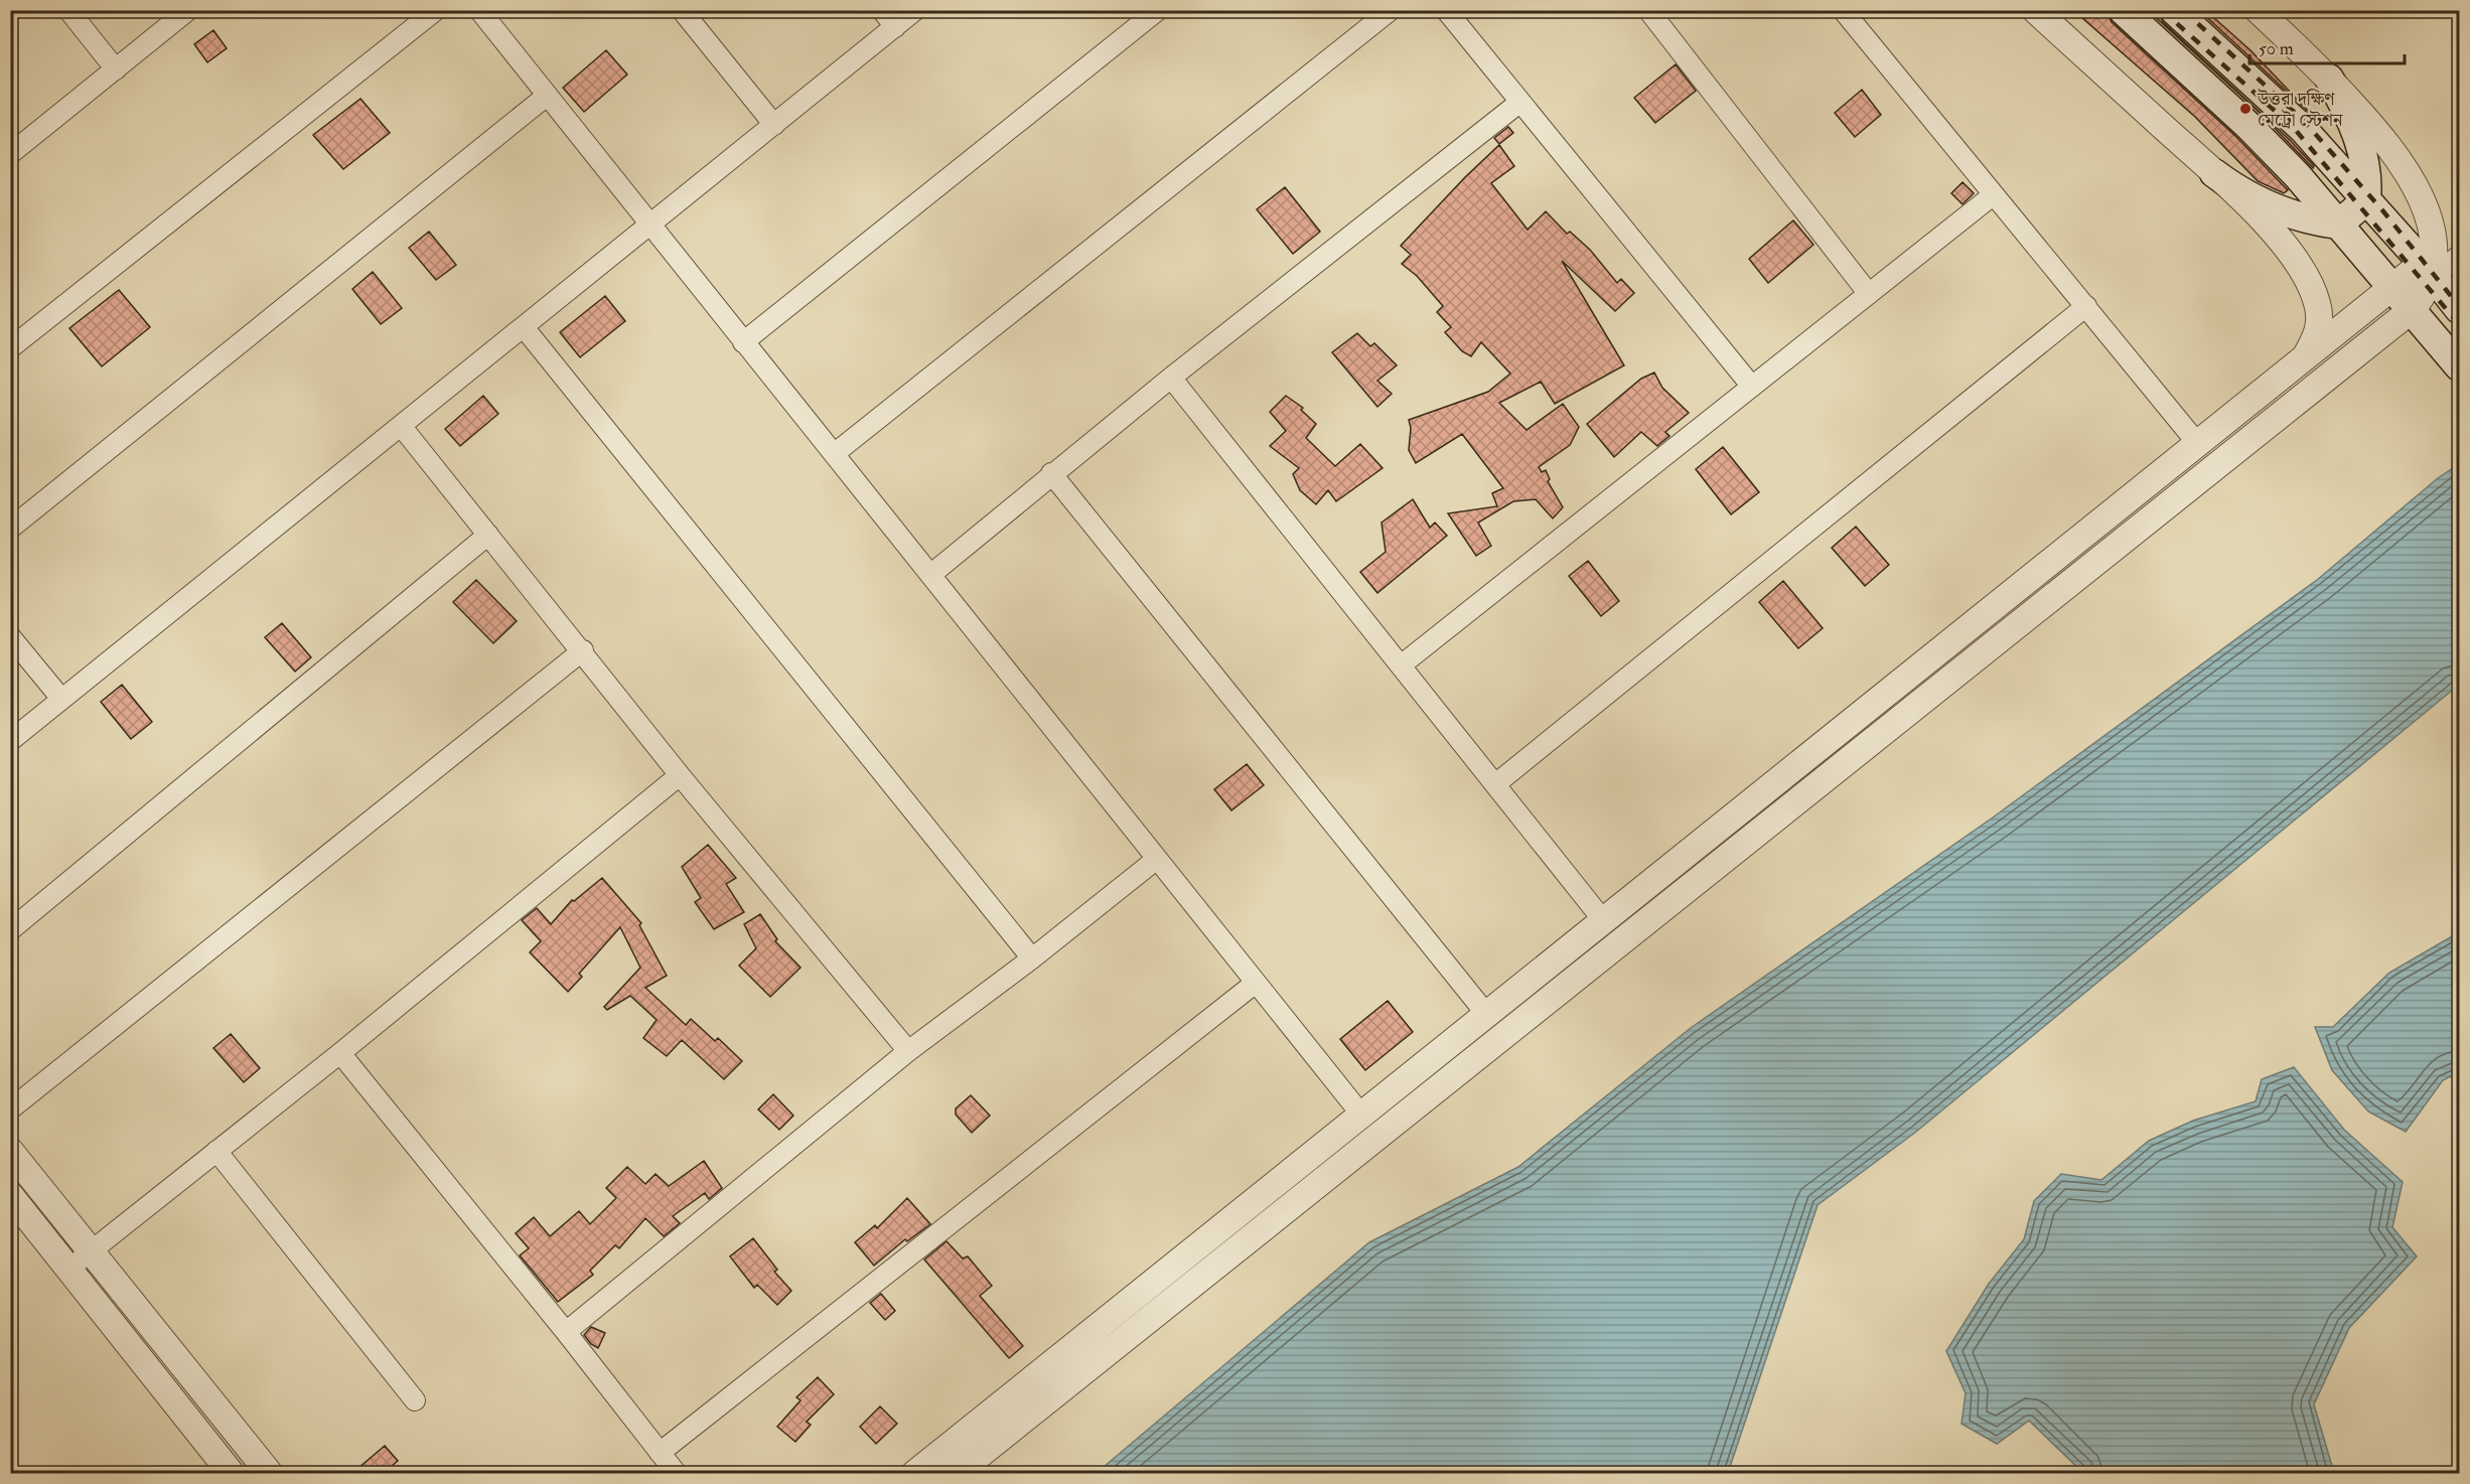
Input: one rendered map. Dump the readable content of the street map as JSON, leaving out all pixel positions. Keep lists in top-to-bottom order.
{
  "places": ["উত্তরা দক্ষিণ মেট্রো স্টেশন"],
  "scale_bar": "50 m"
}
